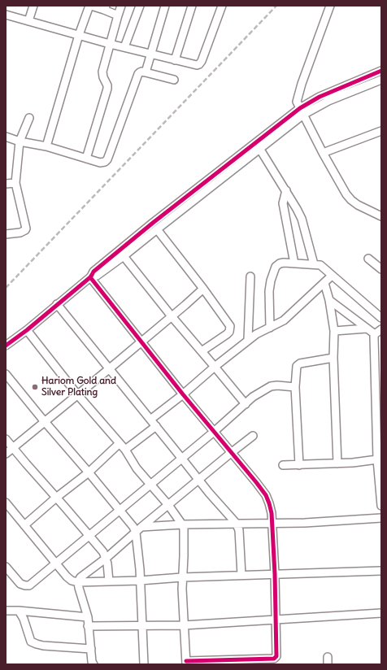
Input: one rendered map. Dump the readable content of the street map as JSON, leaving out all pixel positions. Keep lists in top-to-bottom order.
{
  "places": ["Hariom Gold and Silver Plating"]
}
